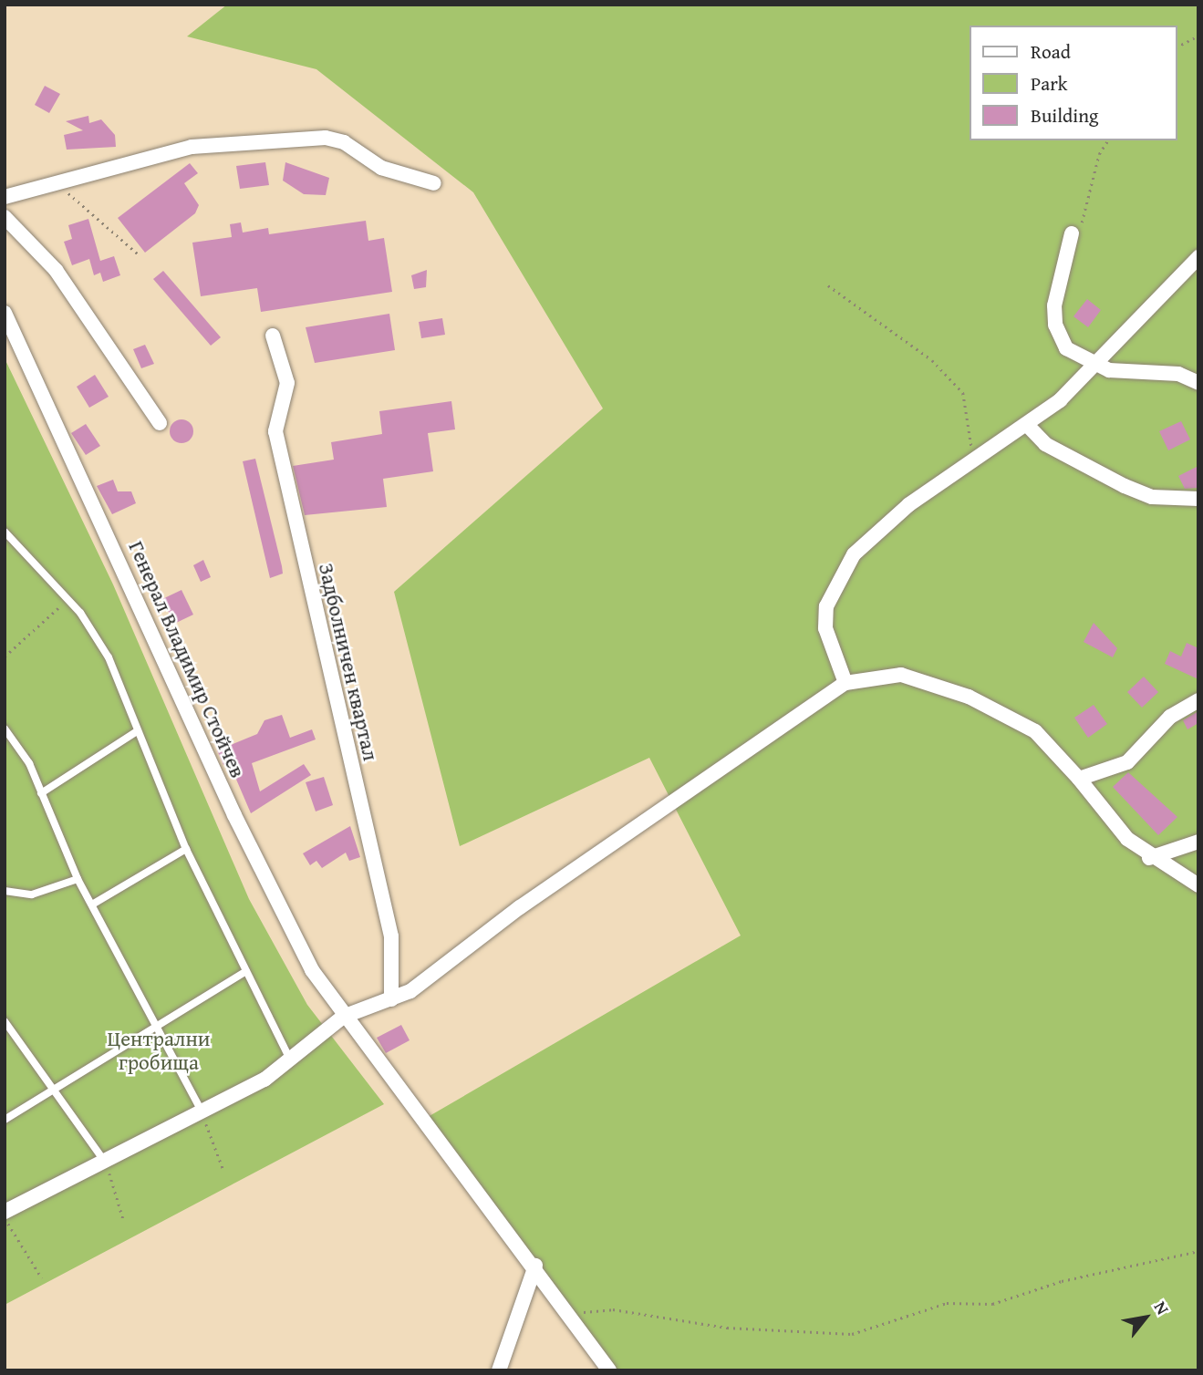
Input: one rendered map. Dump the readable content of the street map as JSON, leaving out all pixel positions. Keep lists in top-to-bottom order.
{
  "streets": {
    "street": ["Генерал Владимир Стойчев", "Задболничен квартал"]
  },
  "parks": ["Централни гробища"],
  "legend": ["Road", "Park", "Building"],
  "north": "top right"
}
